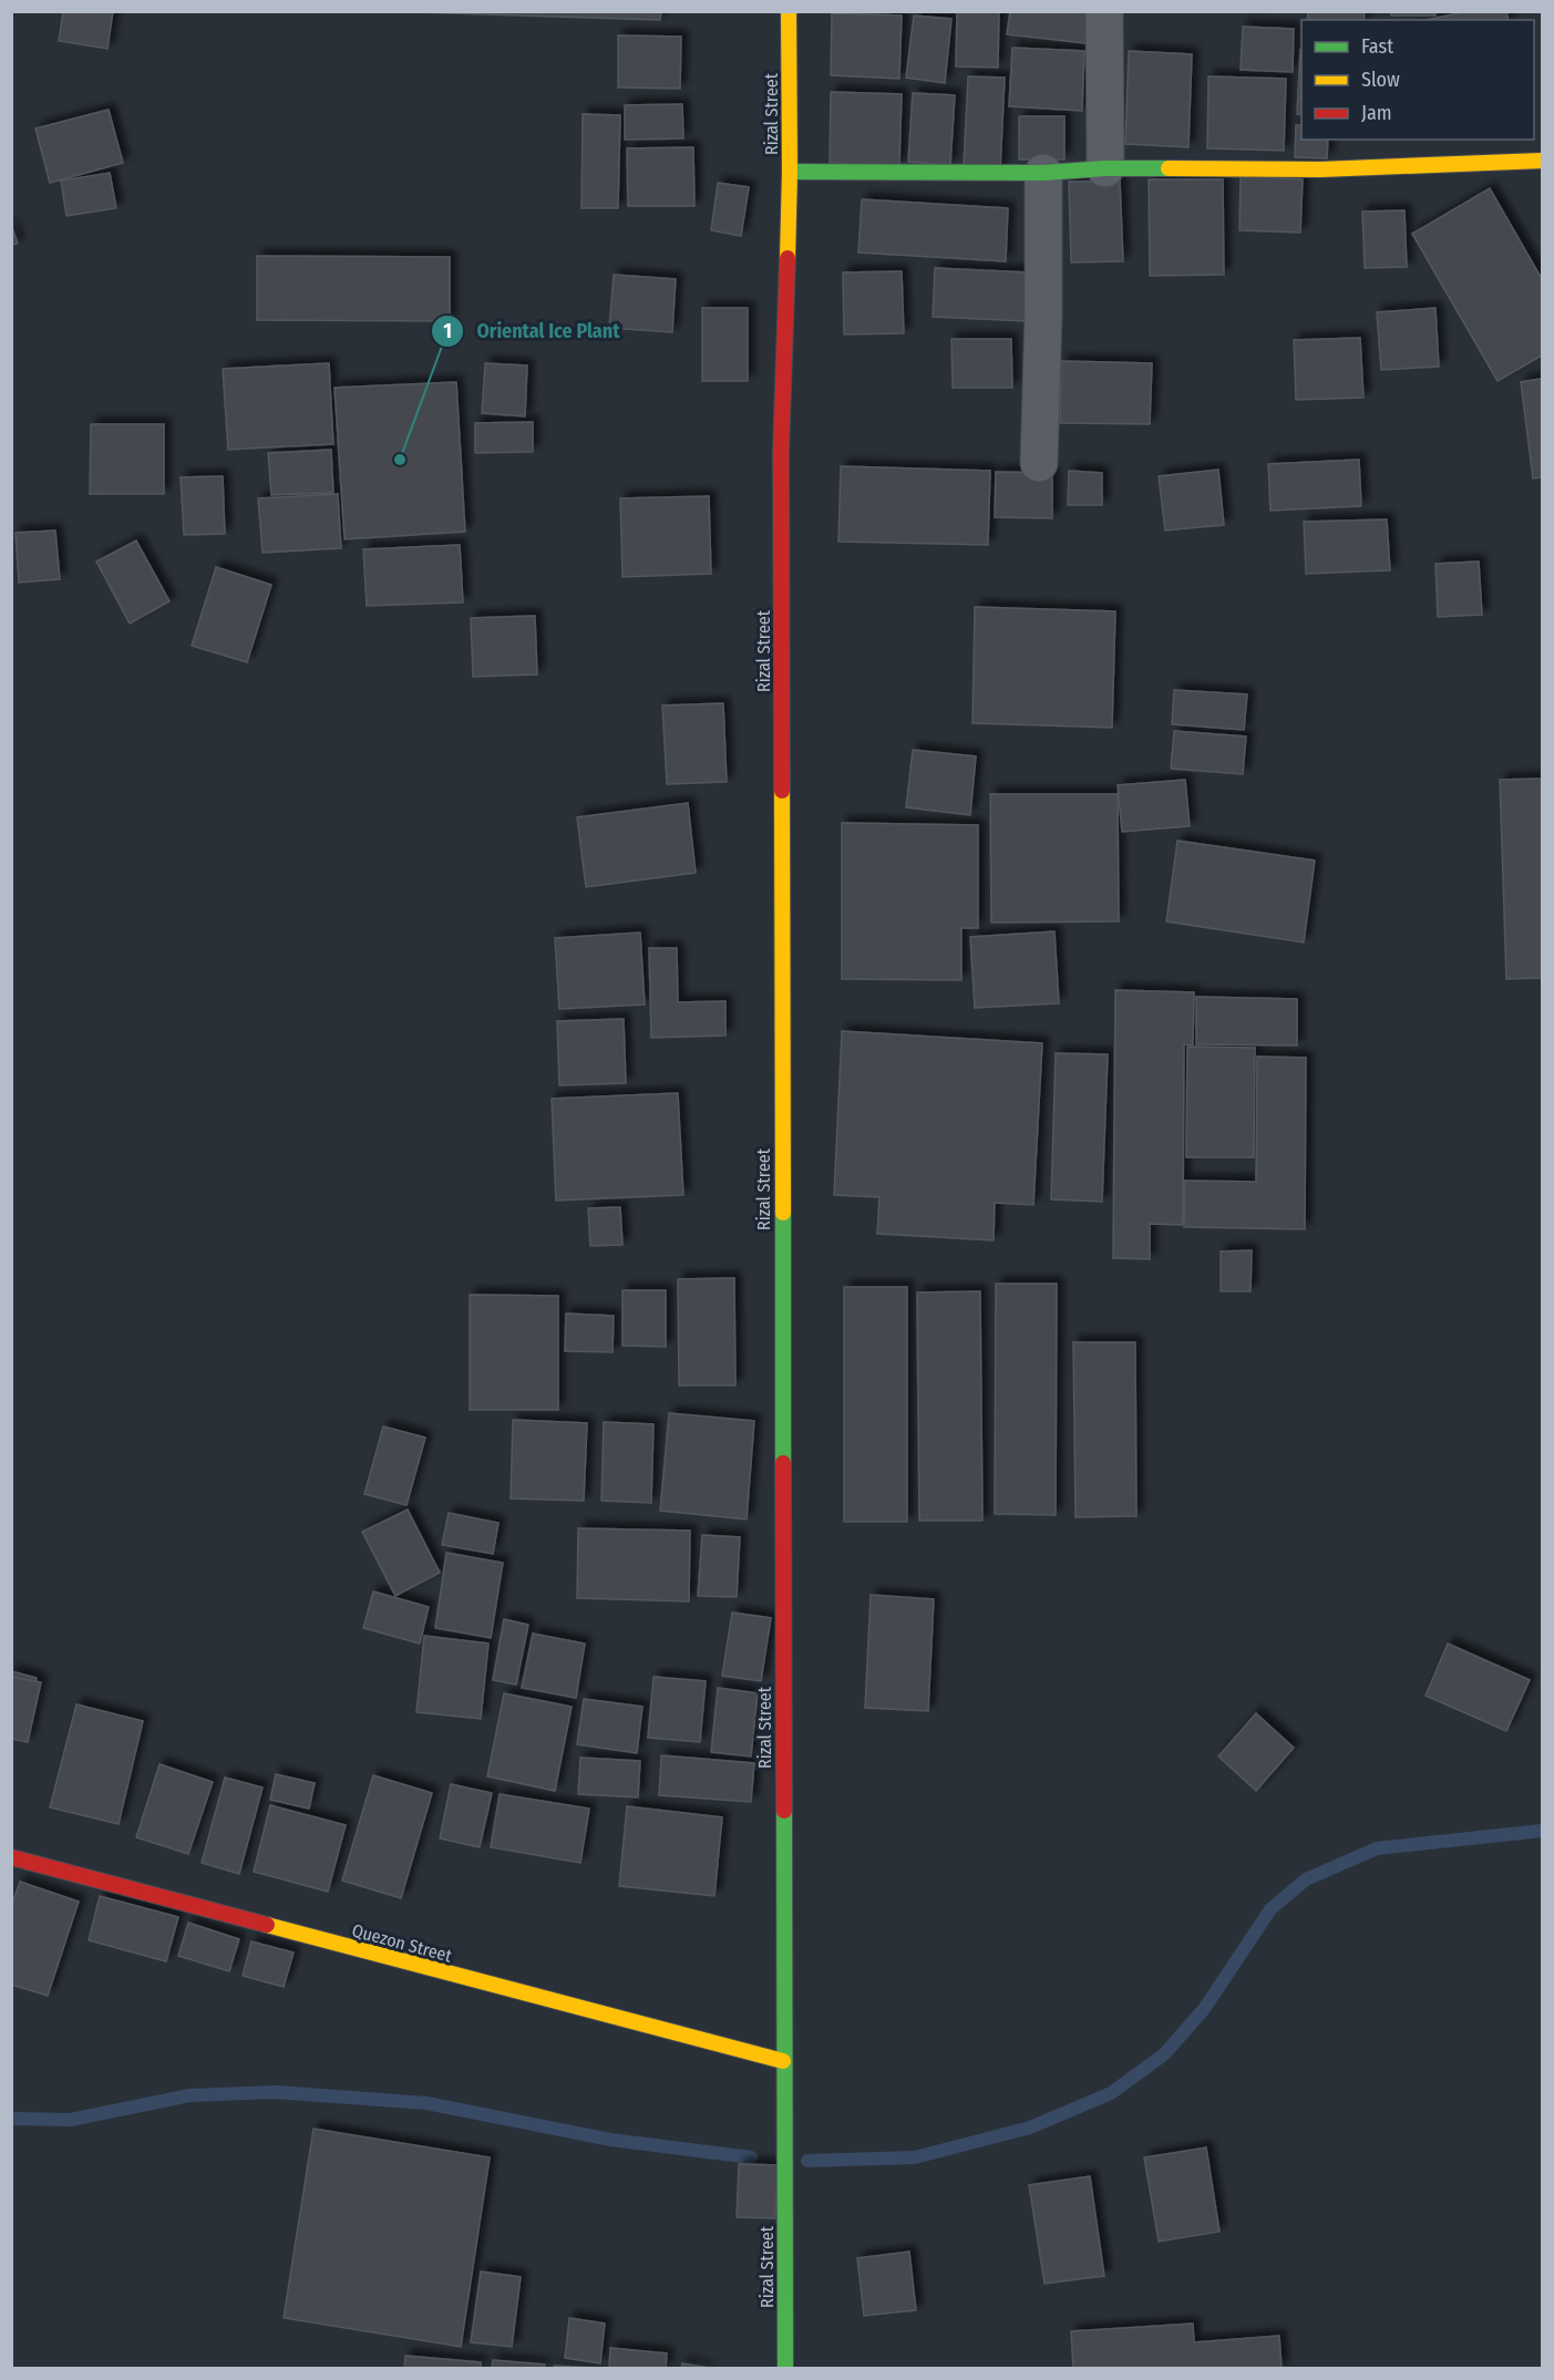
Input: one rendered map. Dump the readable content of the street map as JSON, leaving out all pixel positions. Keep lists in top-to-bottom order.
{
  "streets": {
    "street": ["Rizal Street", "Quezon Street"]
  },
  "crossings": [
    ["Rizal Street", "Quezon Street"]
  ],
  "places": ["Oriental Ice Plant"],
  "legend": ["Fast", "Slow", "Jam"]
}
